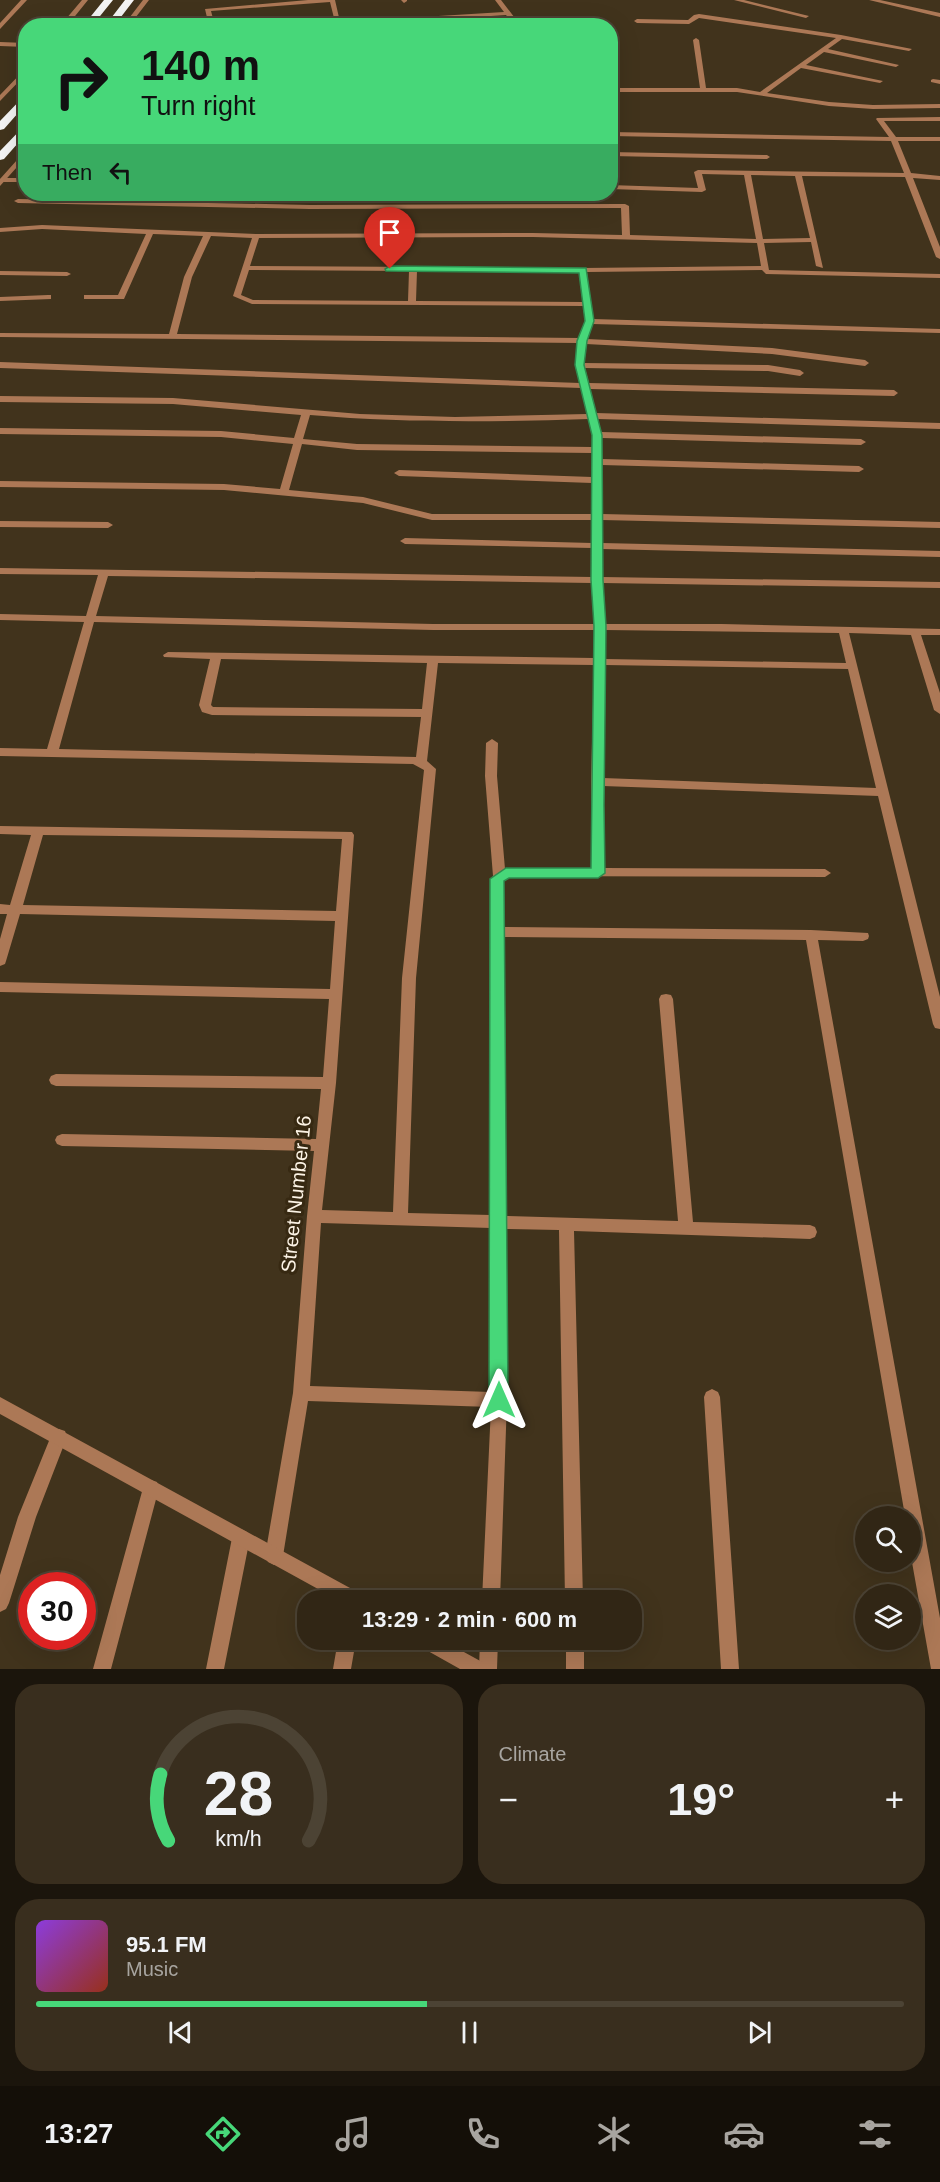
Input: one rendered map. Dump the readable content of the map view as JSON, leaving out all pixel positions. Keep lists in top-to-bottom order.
{
  "streets": {
    "street": ["Street Number 16"]
  },
  "page": {
    "turn": ["140 m", "Turn right"],
    "then": "Then",
    "limit": "30",
    "trip": "13:29 · 2 min · 600 m",
    "tile": "Climate",
    "heat": ["−", "19°", "+"],
    "song": ["95.1 FM", "Music"],
    "tabs": "13:27",
    "gauge": ["28", "km/h"]
  }
}
